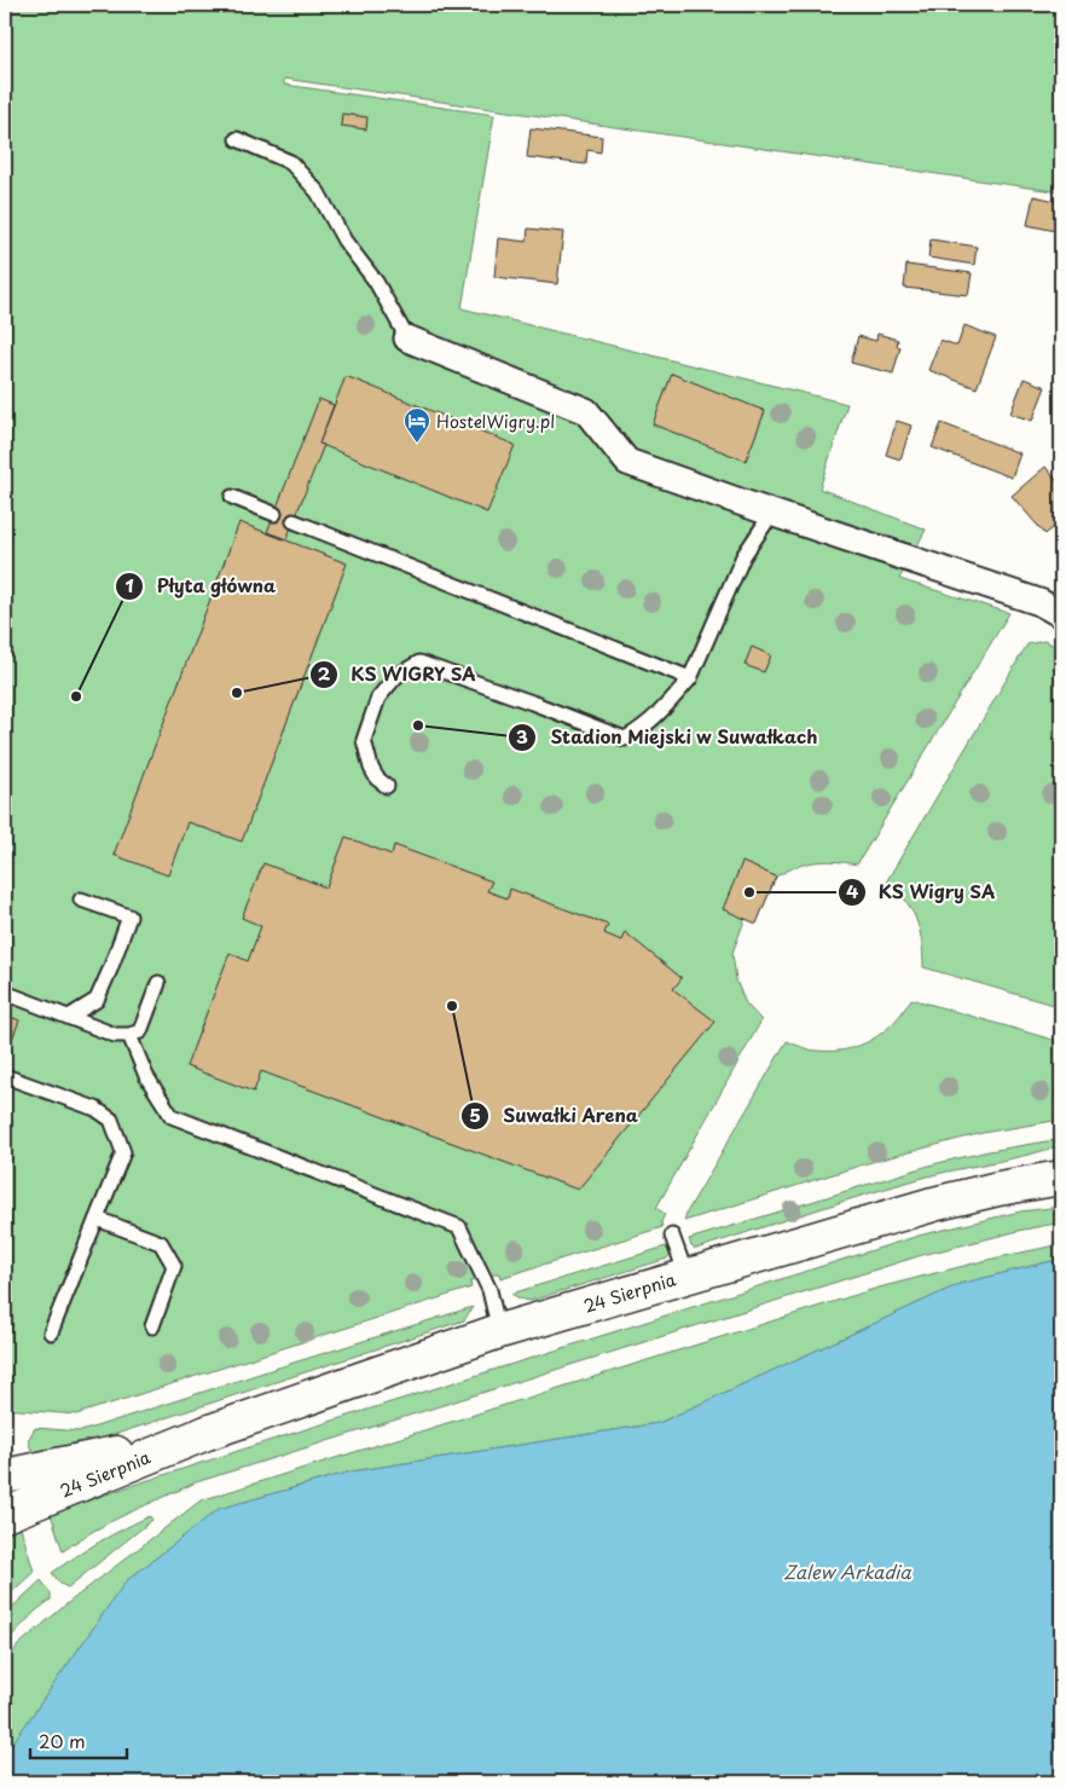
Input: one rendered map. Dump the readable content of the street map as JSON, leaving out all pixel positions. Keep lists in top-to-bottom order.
{
  "streets": {
    "main road": ["24 Sierpnia"]
  },
  "water": ["Zalew Arkadia"],
  "places": {
    "hotel": ["HostelWigry.pl"],
    "other": [
      "KS WIGRY SA",
      "Płyta główna",
      "Stadion Miejski w Suwałkach",
      "KS Wigry SA",
      "Suwałki Arena"
    ]
  },
  "scale_bar": "20 m"
}
